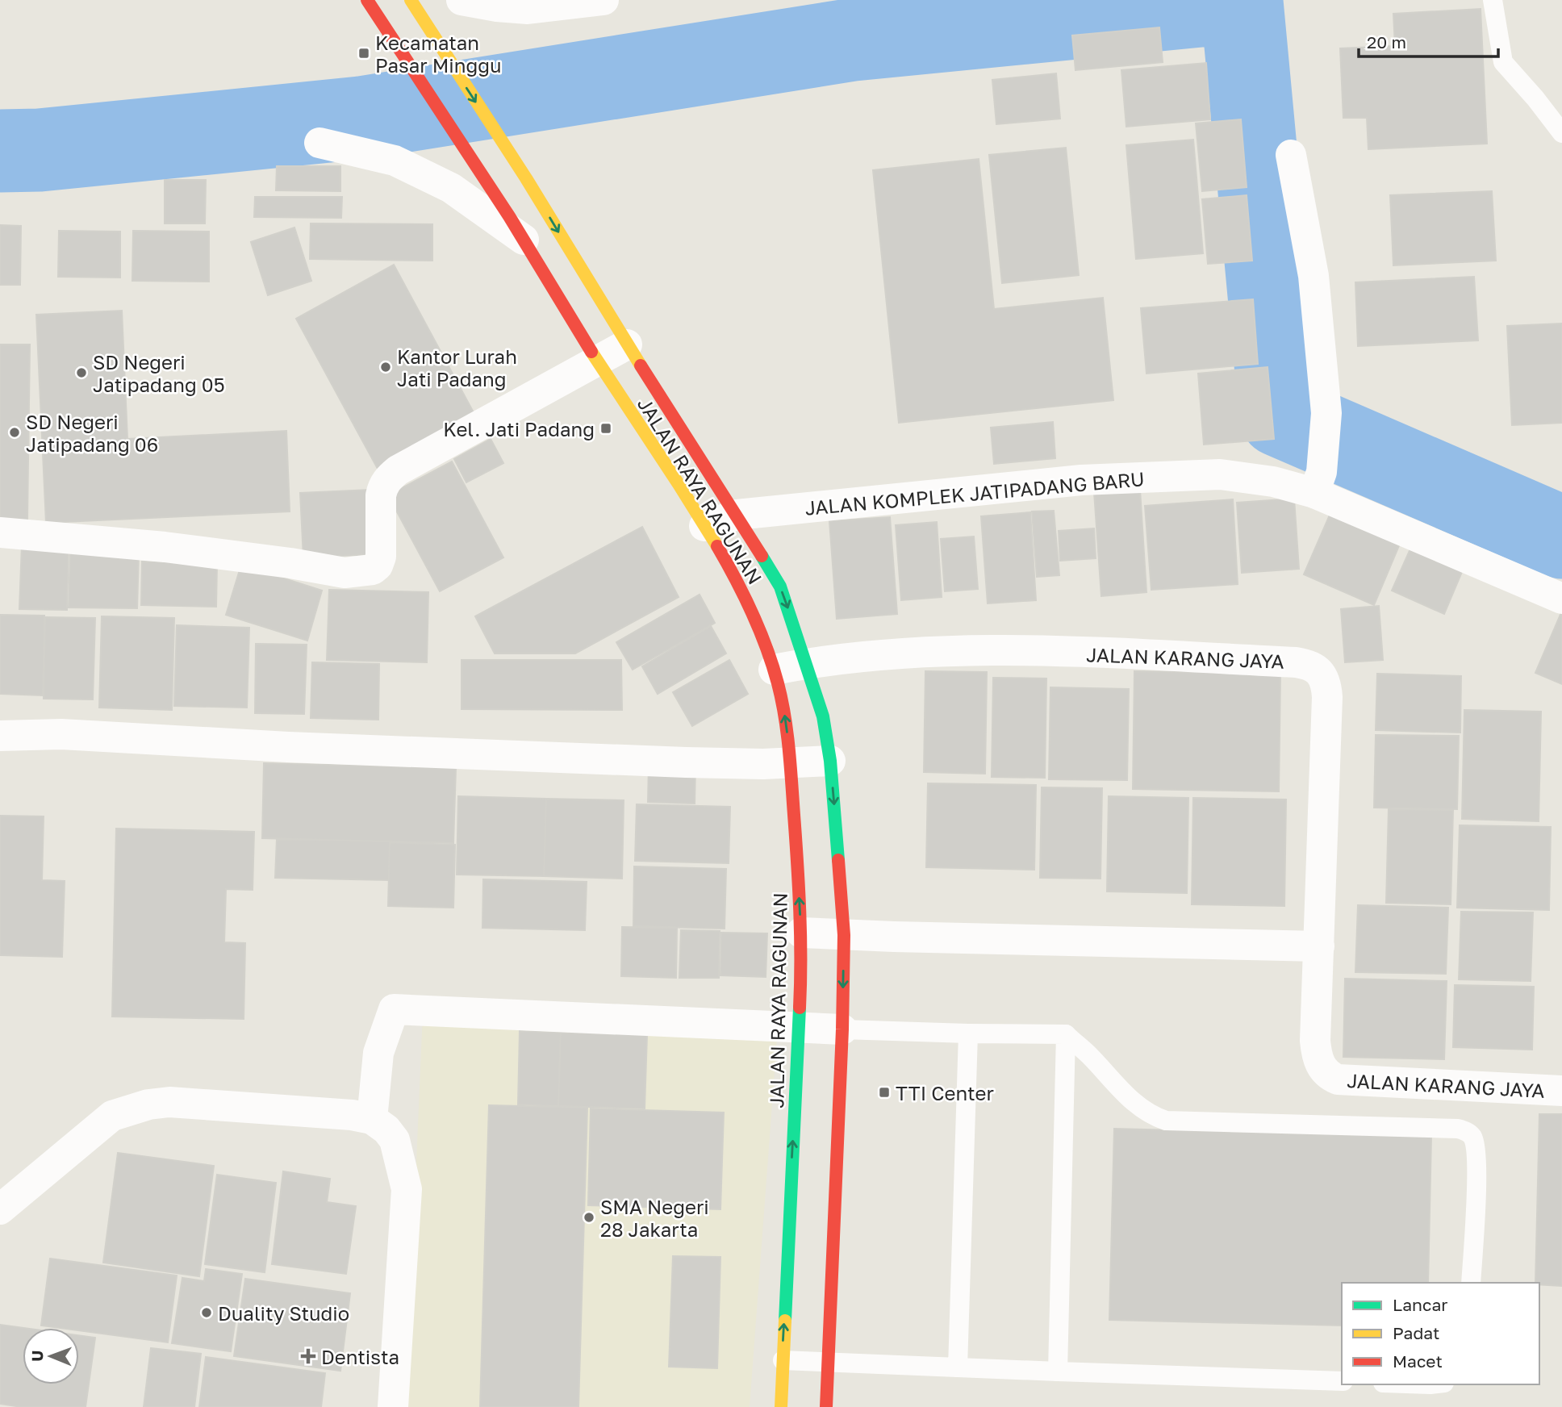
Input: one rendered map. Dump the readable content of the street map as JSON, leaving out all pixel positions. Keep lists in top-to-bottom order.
{
  "streets": {
    "main road": ["JALAN RAYA RAGUNAN"],
    "street": ["JALAN KOMPLEK JATIPADANG BARU", "JALAN KARANG JAYA"]
  },
  "crossings": [
    ["JALAN RAYA RAGUNAN", "JALAN KOMPLEK JATIPADANG BARU"],
    ["JALAN RAYA RAGUNAN", "JALAN KARANG JAYA"]
  ],
  "places": {
    "transit": ["Kecamatan Pasar Minggu", "Kel. Jati Padang", "TTI Center"],
    "other": [
      "Kantor Lurah Jati Padang",
      "SD Negeri Jatipadang 05",
      "SD Negeri Jatipadang 06",
      "SMA Negeri 28 Jakarta",
      "Duality Studio"
    ],
    "health": ["Dentista"]
  },
  "legend": ["Lancar", "Padat", "Macet"],
  "scale_bar": "20 m",
  "north": "left"
}
